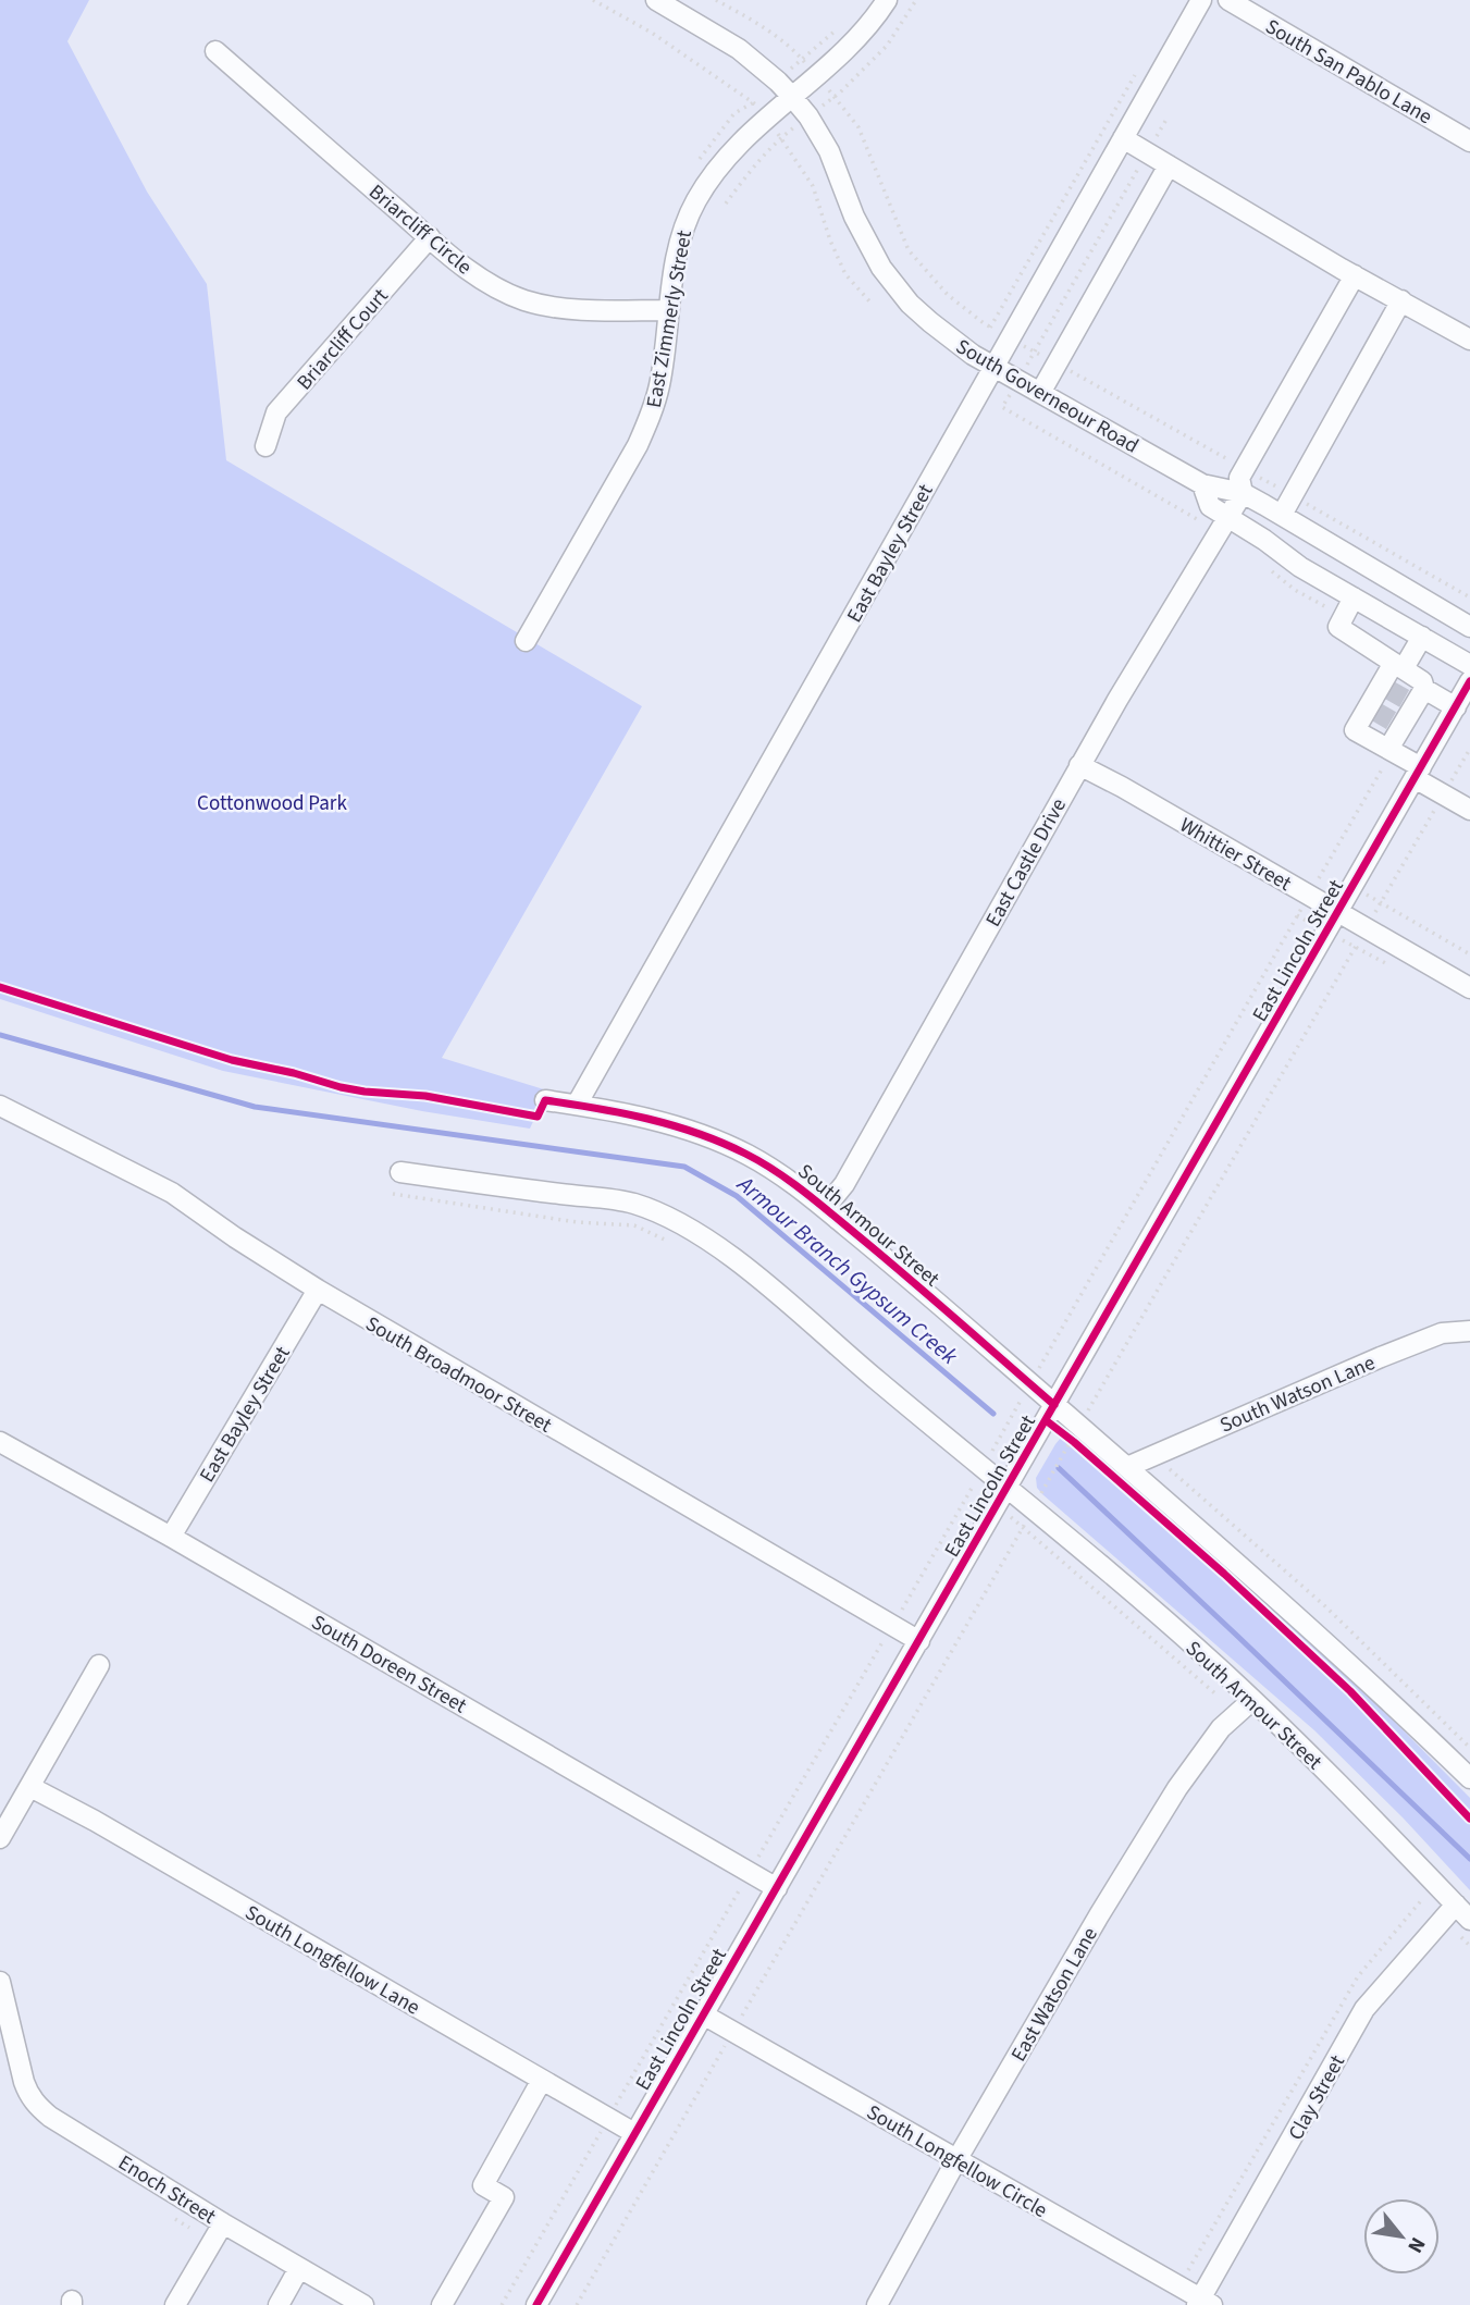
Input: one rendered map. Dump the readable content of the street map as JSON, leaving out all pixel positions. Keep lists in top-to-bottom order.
{
  "streets": {
    "street": [
      "South San Pablo Lane",
      "Briarcliff Circle",
      "East Zimmerly Street",
      "Briarcliff Court",
      "South Governeour Road",
      "East Bayley Street",
      "Whittier Street",
      "East Castle Drive",
      "East Lincoln Street",
      "South Armour Street",
      "South Broadmoor Street",
      "South Watson Lane",
      "South Doreen Street",
      "South Longfellow Lane",
      "East Watson Lane",
      "Clay Street",
      "South Longfellow Circle",
      "Enoch Street"
    ]
  },
  "crossings": [
    ["Briarcliff Circle", "East Zimmerly Street"],
    ["Briarcliff Circle", "Briarcliff Court"],
    ["East Zimmerly Street", "South Governeour Road"],
    ["South Governeour Road", "East Bayley Street"],
    ["South Governeour Road", "East Castle Drive"],
    ["East Bayley Street", "South Armour Street"],
    ["East Bayley Street", "South Broadmoor Street"],
    ["East Bayley Street", "South Doreen Street"],
    ["Whittier Street", "East Castle Drive"],
    ["Whittier Street", "East Lincoln Street"],
    ["East Castle Drive", "South Armour Street"],
    ["East Lincoln Street", "South Armour Street"],
    ["East Lincoln Street", "South Broadmoor Street"],
    ["East Lincoln Street", "South Doreen Street"],
    ["East Lincoln Street", "South Longfellow Lane"],
    ["East Lincoln Street", "South Longfellow Circle"],
    ["South Armour Street", "South Watson Lane"],
    ["South Armour Street", "East Watson Lane"],
    ["South Armour Street", "Clay Street"],
    ["East Watson Lane", "South Longfellow Circle"],
    ["Clay Street", "South Longfellow Circle"]
  ],
  "water": ["Armour Branch Gypsum Creek"],
  "parks": ["Cottonwood Park"],
  "north": "bottom right"
}
